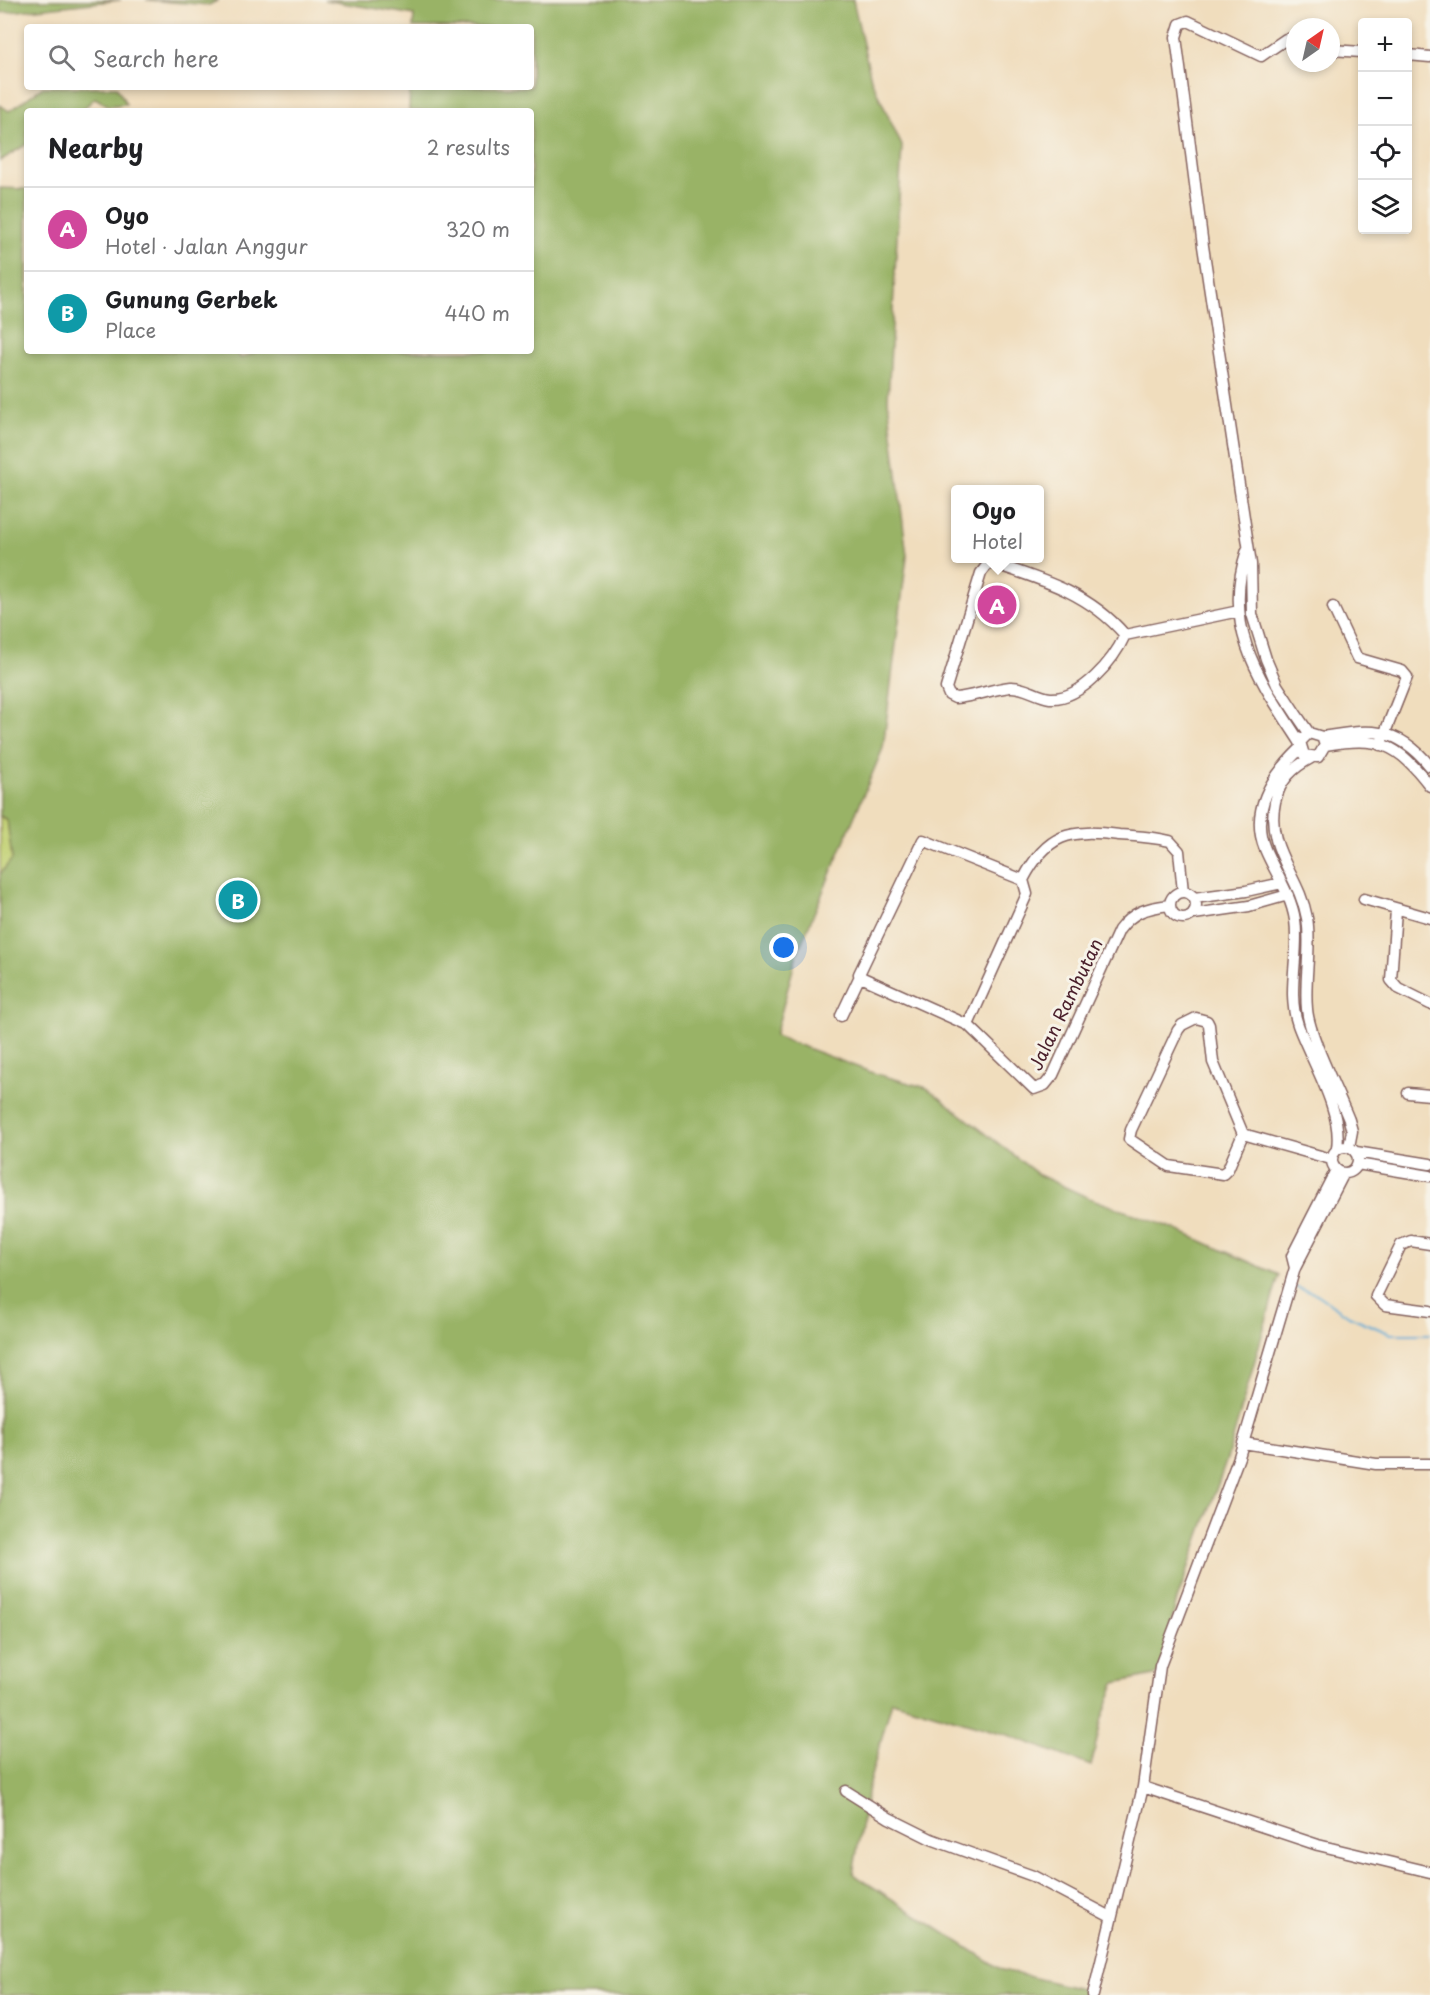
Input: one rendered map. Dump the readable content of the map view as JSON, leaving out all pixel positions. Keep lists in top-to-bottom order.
{
  "streets": {
    "street": ["Jalan Rambutan"]
  },
  "north": "top right",
  "page": {
    "map_buttons": ["+", "−"],
    "search": "Search here",
    "heading": ["Nearby", "2 results"],
    "list": [
      {
        "mark": "A",
        "name": "Oyo",
        "note": "Hotel · Jalan Anggur",
        "value": "320 m"
      },
      {
        "mark": "B",
        "name": "Gunung Gerbek",
        "note": "Place",
        "value": "440 m"
      }
    ],
    "popup": ["Oyo", "Hotel"],
    "pins": ["A", "B"]
  }
}
